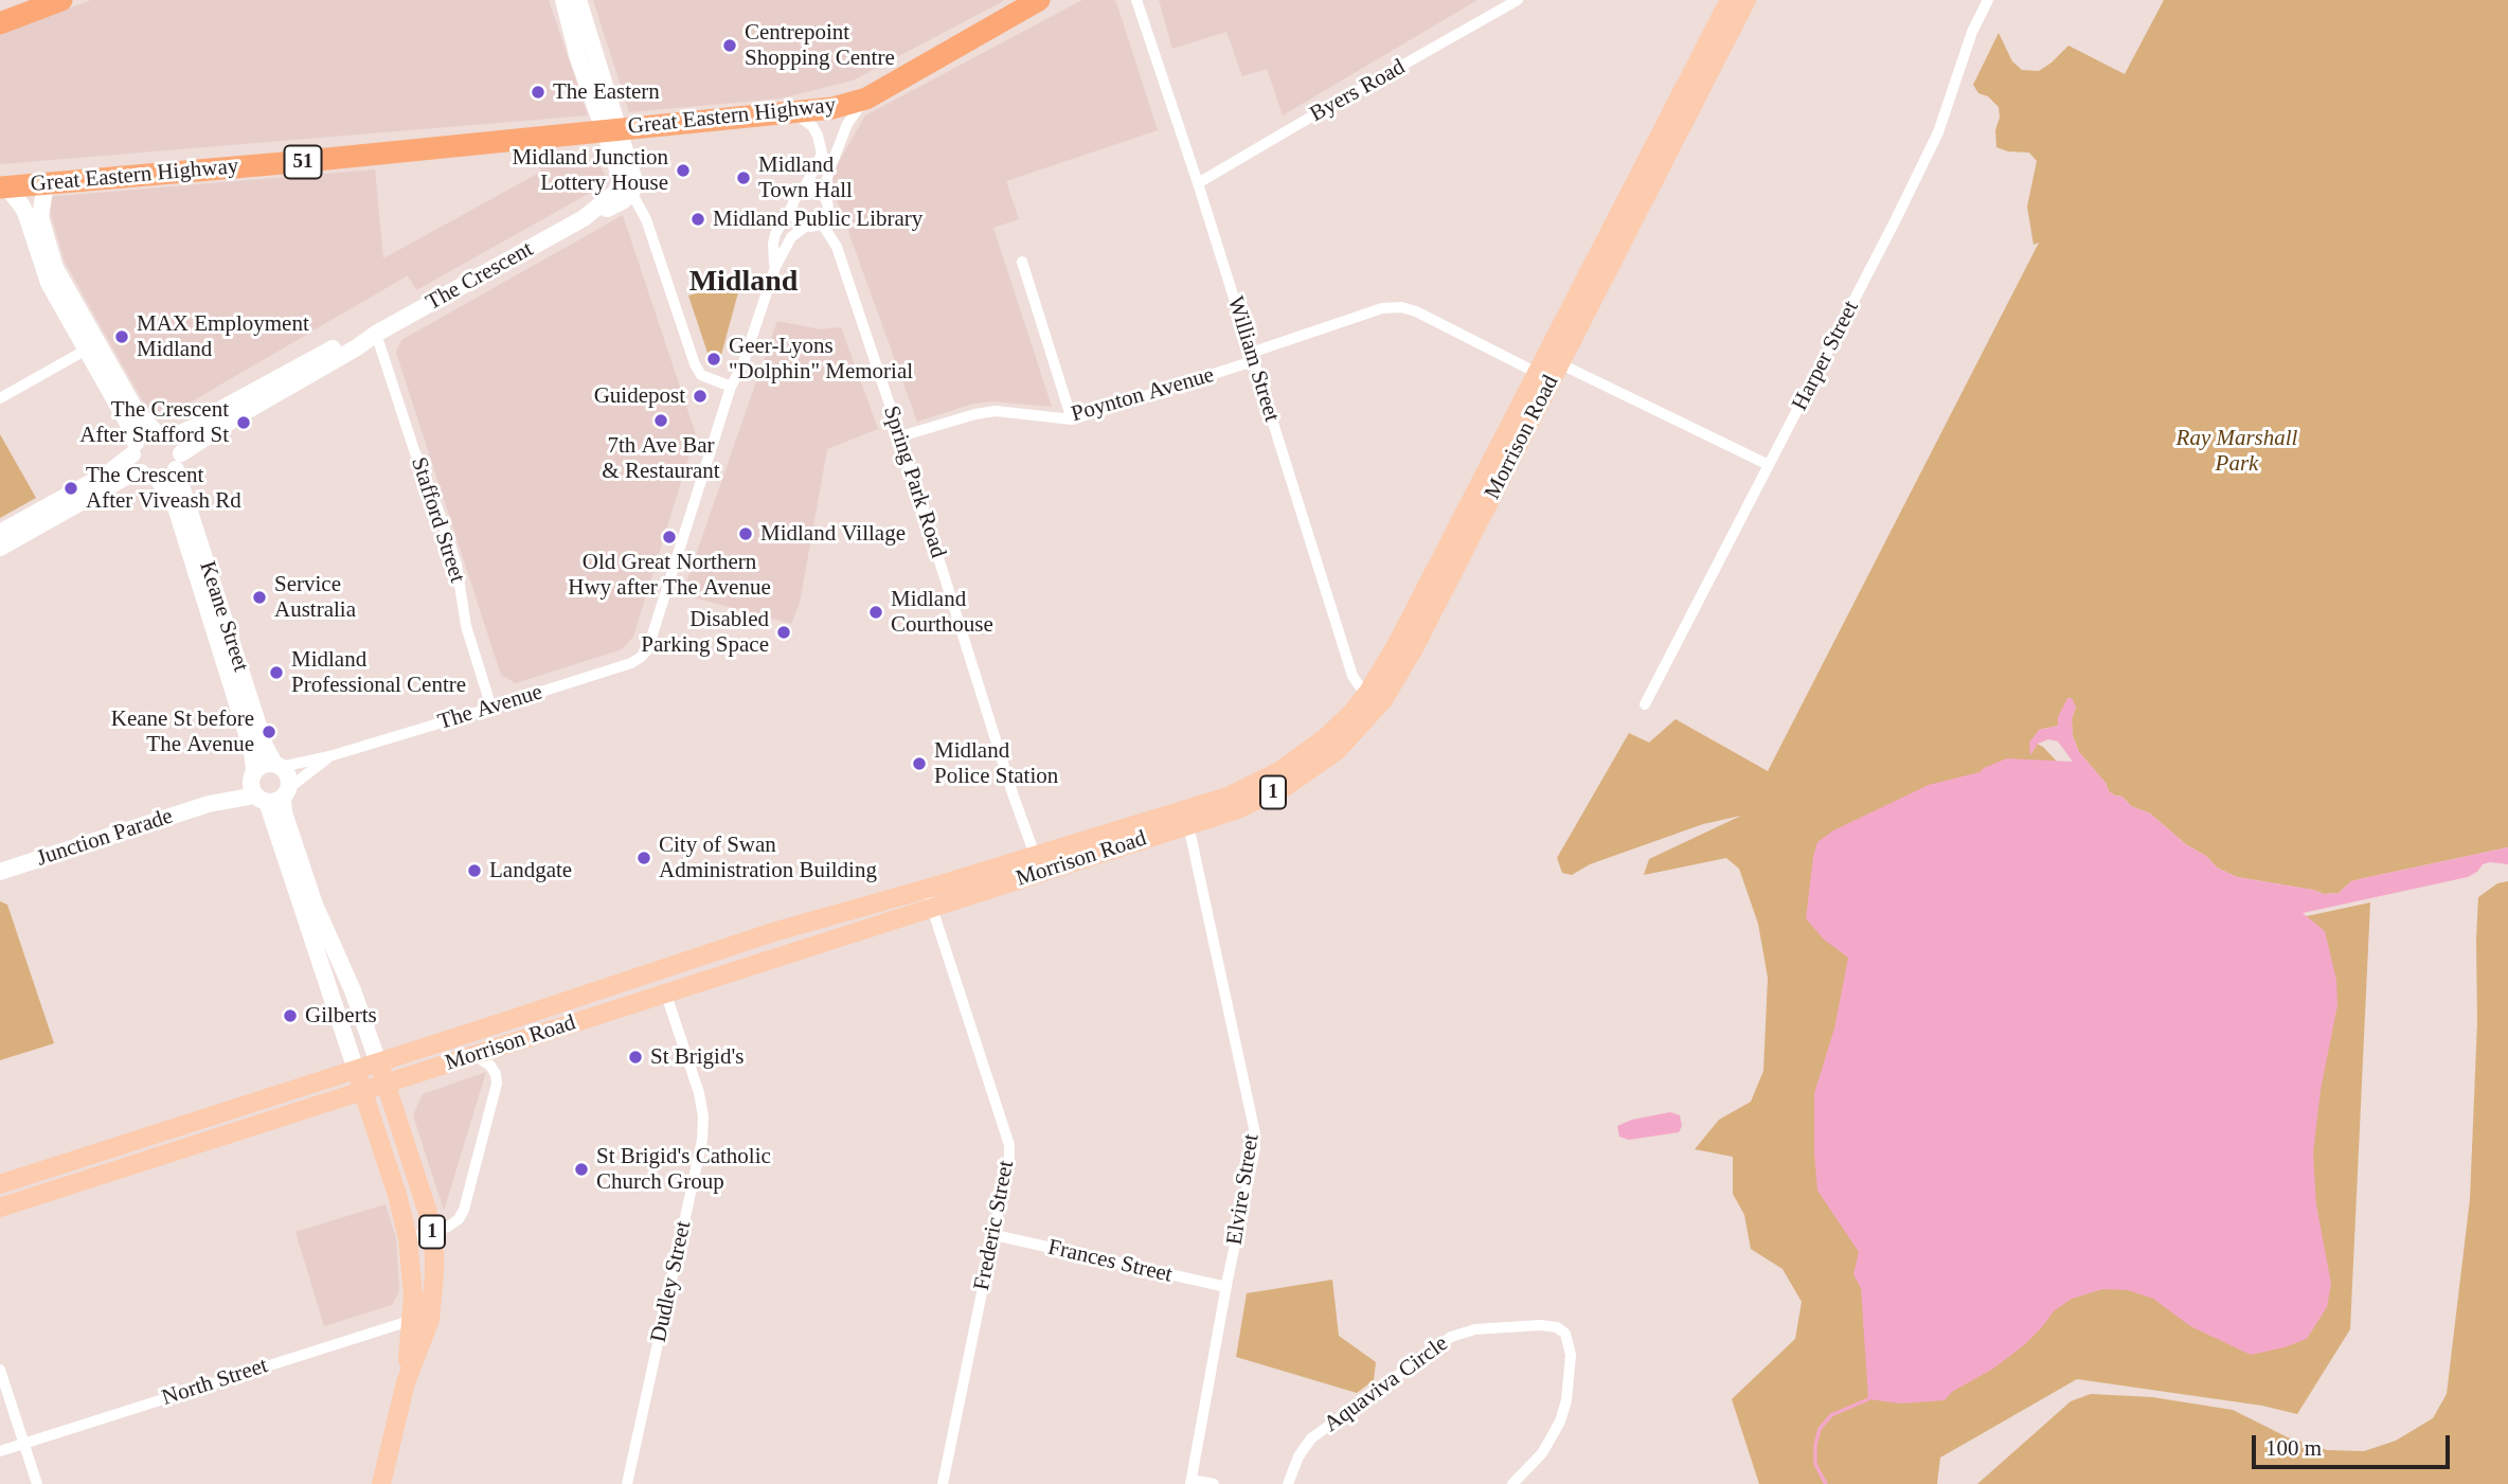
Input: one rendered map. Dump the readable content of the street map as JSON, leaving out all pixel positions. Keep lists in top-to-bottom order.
{
  "streets": {
    "highway": ["Great Eastern Highway", "51"],
    "main road": ["Morrison Road", "1"],
    "street": [
      "Byers Road",
      "The Crescent",
      "Harper Street",
      "William Street",
      "Poynton Avenue",
      "Spring Park Road",
      "Stafford Street",
      "Keane Street",
      "The Avenue",
      "Junction Parade",
      "Elvire Street",
      "Frederic Street",
      "Frances Street",
      "Dudley Street",
      "North Street",
      "Aquaviva Circle"
    ]
  },
  "crossings": [
    ["Byers Road", "William Street"],
    ["The Crescent", "Stafford Street"],
    ["The Crescent", "Keane Street"],
    ["Harper Street", "Poynton Avenue"],
    ["William Street", "Poynton Avenue"],
    ["William Street", "Morrison Road"],
    ["Poynton Avenue", "Morrison Road"],
    ["Poynton Avenue", "Spring Park Road"],
    ["Morrison Road", "Spring Park Road"],
    ["Morrison Road", "1"],
    ["Morrison Road", "Elvire Street"],
    ["Morrison Road", "Frederic Street"],
    ["Morrison Road", "Dudley Street"],
    ["Stafford Street", "The Avenue"],
    ["Keane Street", "The Avenue"],
    ["Keane Street", "Junction Parade"],
    ["The Avenue", "Junction Parade"],
    ["1", "North Street"],
    ["Elvire Street", "Frances Street"],
    ["Frederic Street", "Frances Street"]
  ],
  "districts": ["Midland"],
  "parks": ["Ray Marshall Park"],
  "places": [
    "Centrepoint Shopping Centre",
    "The Eastern",
    "Midland Junction Lottery House",
    "Midland Town Hall",
    "Midland Public Library",
    "MAX Employment Midland",
    "Geer-Lyons \"Dolphin\" Memorial",
    "Guidepost",
    "7th Ave Bar & Restaurant",
    "The Crescent After Stafford St",
    "The Crescent After Viveash Rd",
    "Midland Village",
    "Old Great Northern Hwy after The Avenue",
    "Service Australia",
    "Midland Courthouse",
    "Disabled Parking Space",
    "Midland Professional Centre",
    "Keane St before The Avenue",
    "Midland Police Station",
    "City of Swan Administration Building",
    "Landgate",
    "Gilberts",
    "St Brigid's",
    "St Brigid's Catholic Church Group"
  ],
  "scale_bar": "100 m"
}
